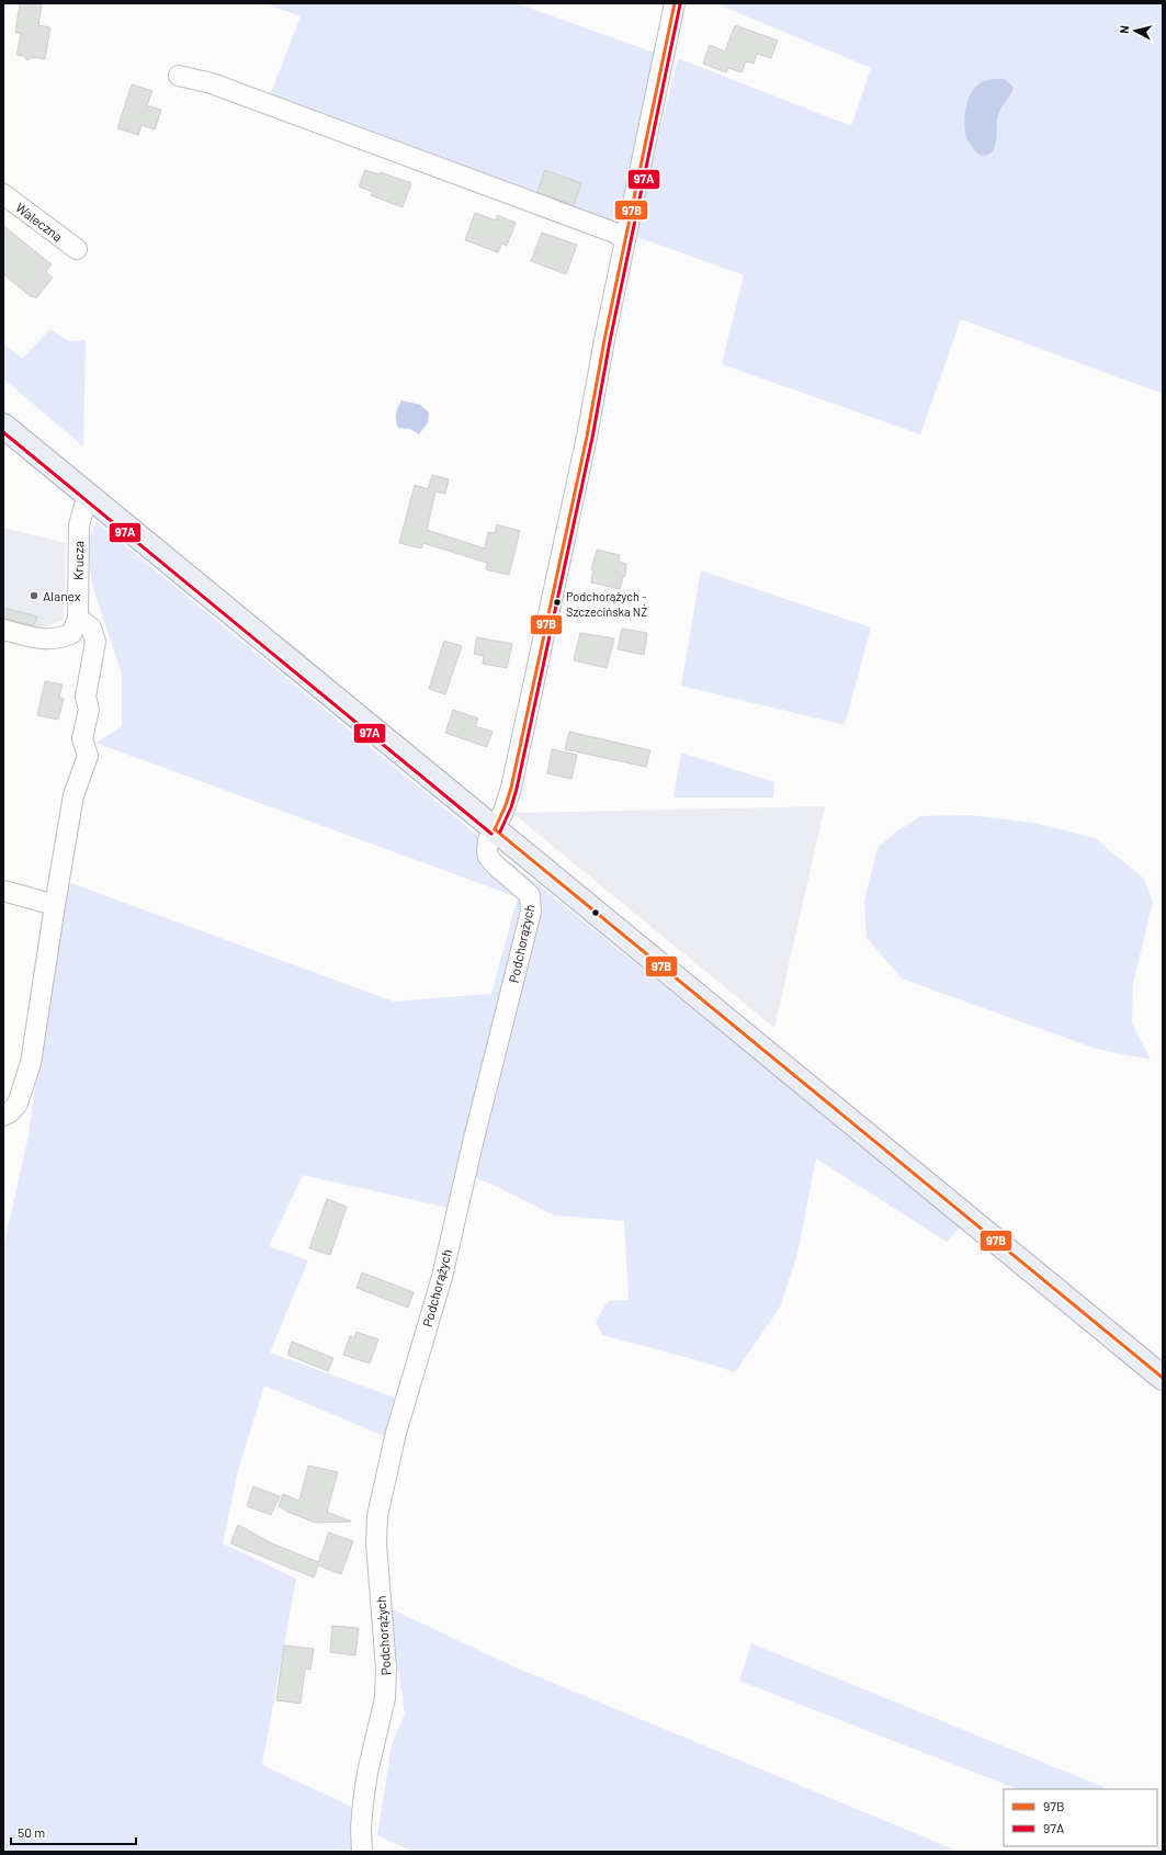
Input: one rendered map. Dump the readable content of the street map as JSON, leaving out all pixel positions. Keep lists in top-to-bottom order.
{
  "streets": {
    "street": ["Waleczna", "Krucza", "Podchorążych"]
  },
  "places": ["Alanex", "Podchorążych - Szczecińska NŻ"],
  "lines": ["transit line 97B", "transit line 97A"],
  "legend": ["97B", "97A"],
  "scale_bar": "50 m",
  "north": "left"
}
